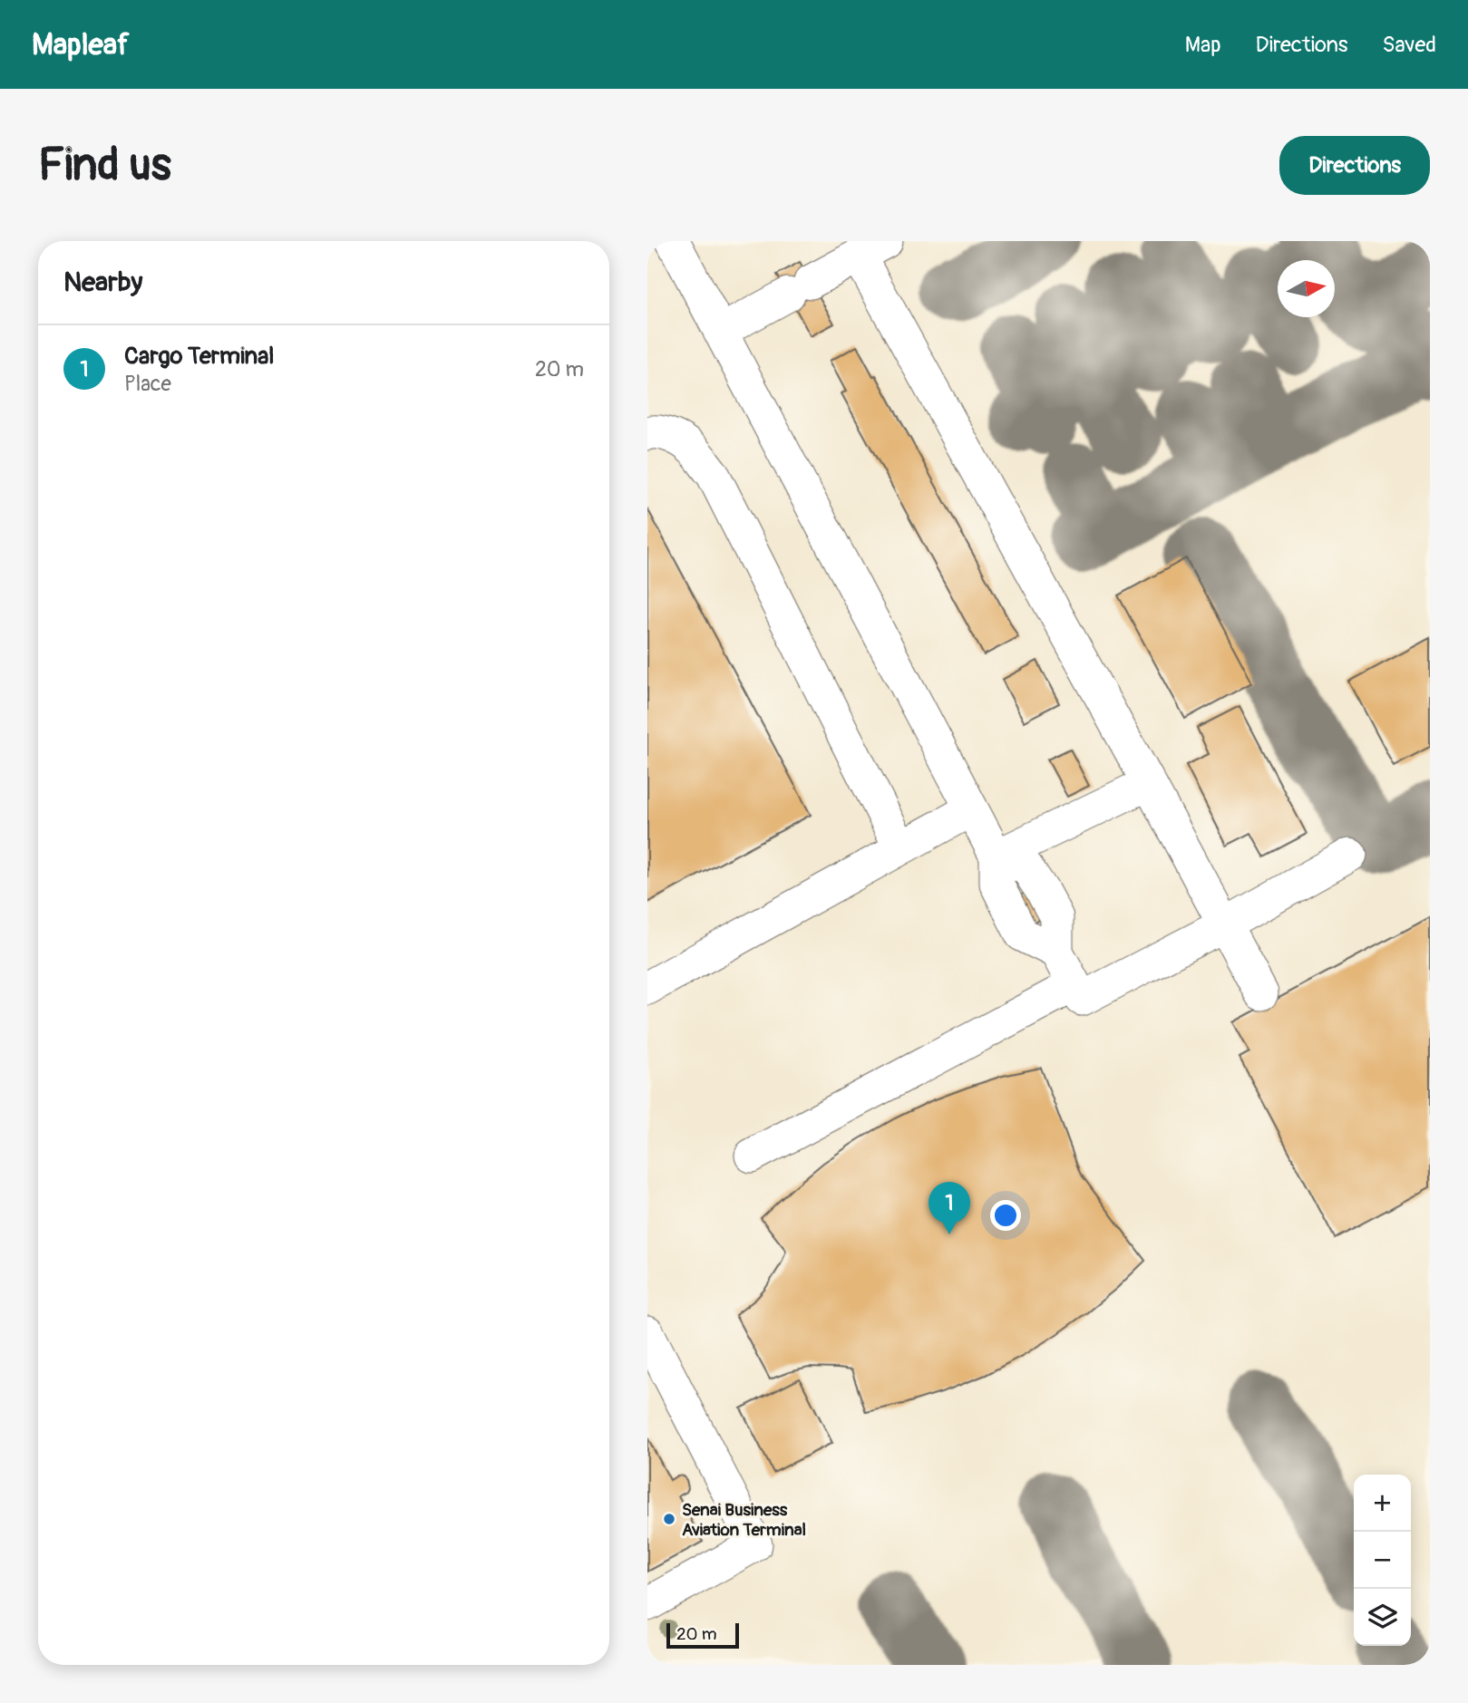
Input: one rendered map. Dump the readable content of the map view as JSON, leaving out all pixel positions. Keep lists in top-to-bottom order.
{
  "places": ["Senai Business Aviation Terminal"],
  "scale_bar": "20 m",
  "north": "right",
  "page": {
    "header": "Mapleaf",
    "nav": ["Map", "Directions", "Saved"],
    "buttons": "Directions",
    "title": "Find us",
    "heading": "Nearby",
    "list": [
      {
        "mark": "1",
        "name": "Cargo Terminal",
        "note": "Place",
        "value": "20 m"
      }
    ],
    "pins": "1",
    "map_buttons": ["+", "−"],
    "scale": "20 m"
  }
}
